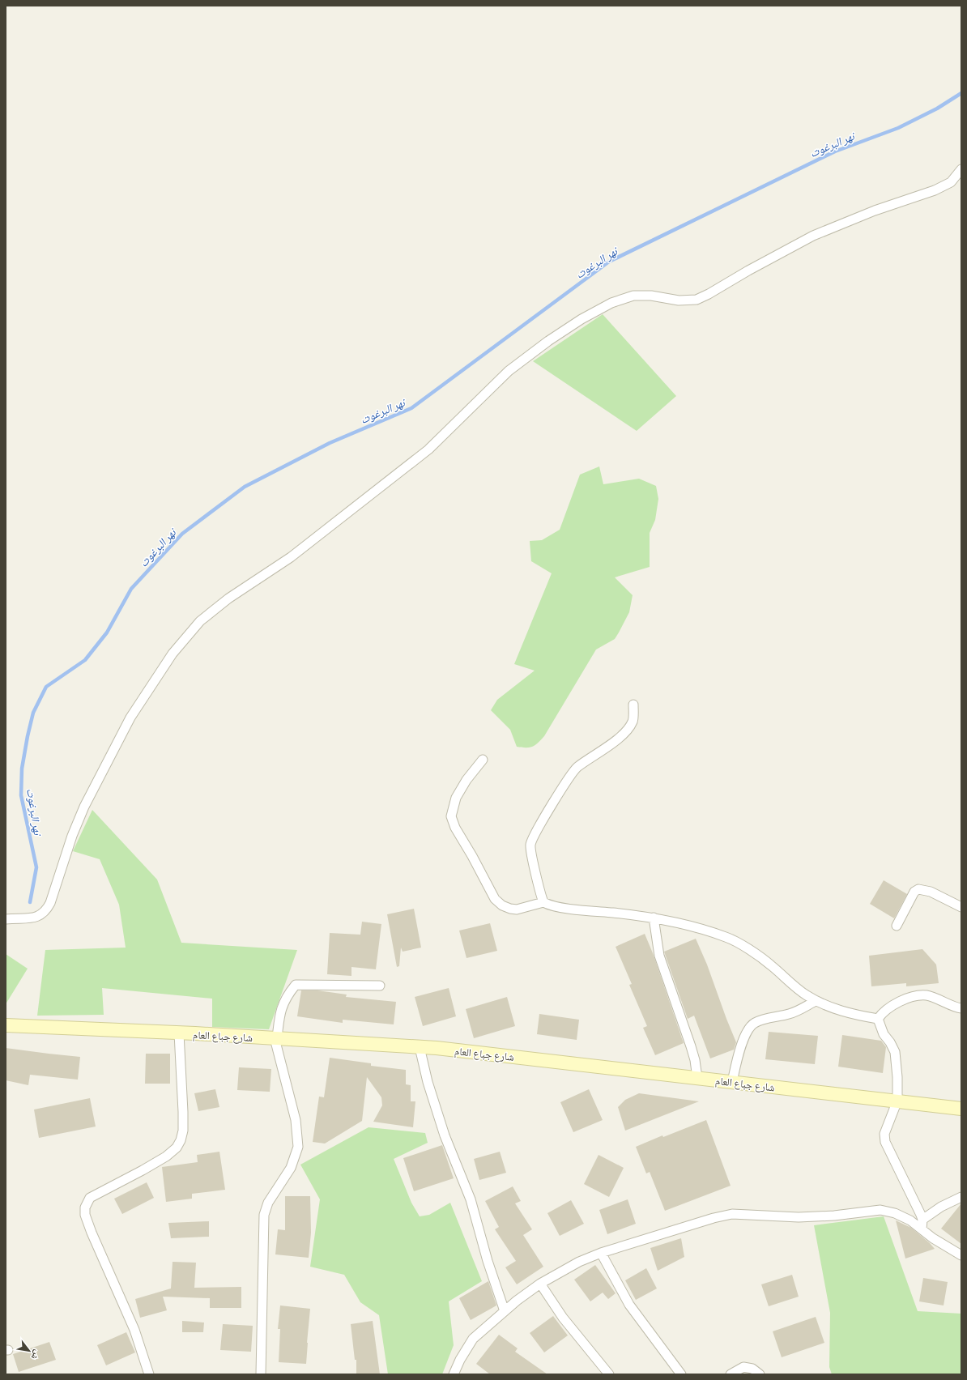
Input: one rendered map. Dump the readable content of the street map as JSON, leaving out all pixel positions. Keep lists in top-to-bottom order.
{
  "streets": {
    "main road": ["شارع جباع العام"]
  },
  "water": ["نهر البرغوت"],
  "north": "bottom right"
}
